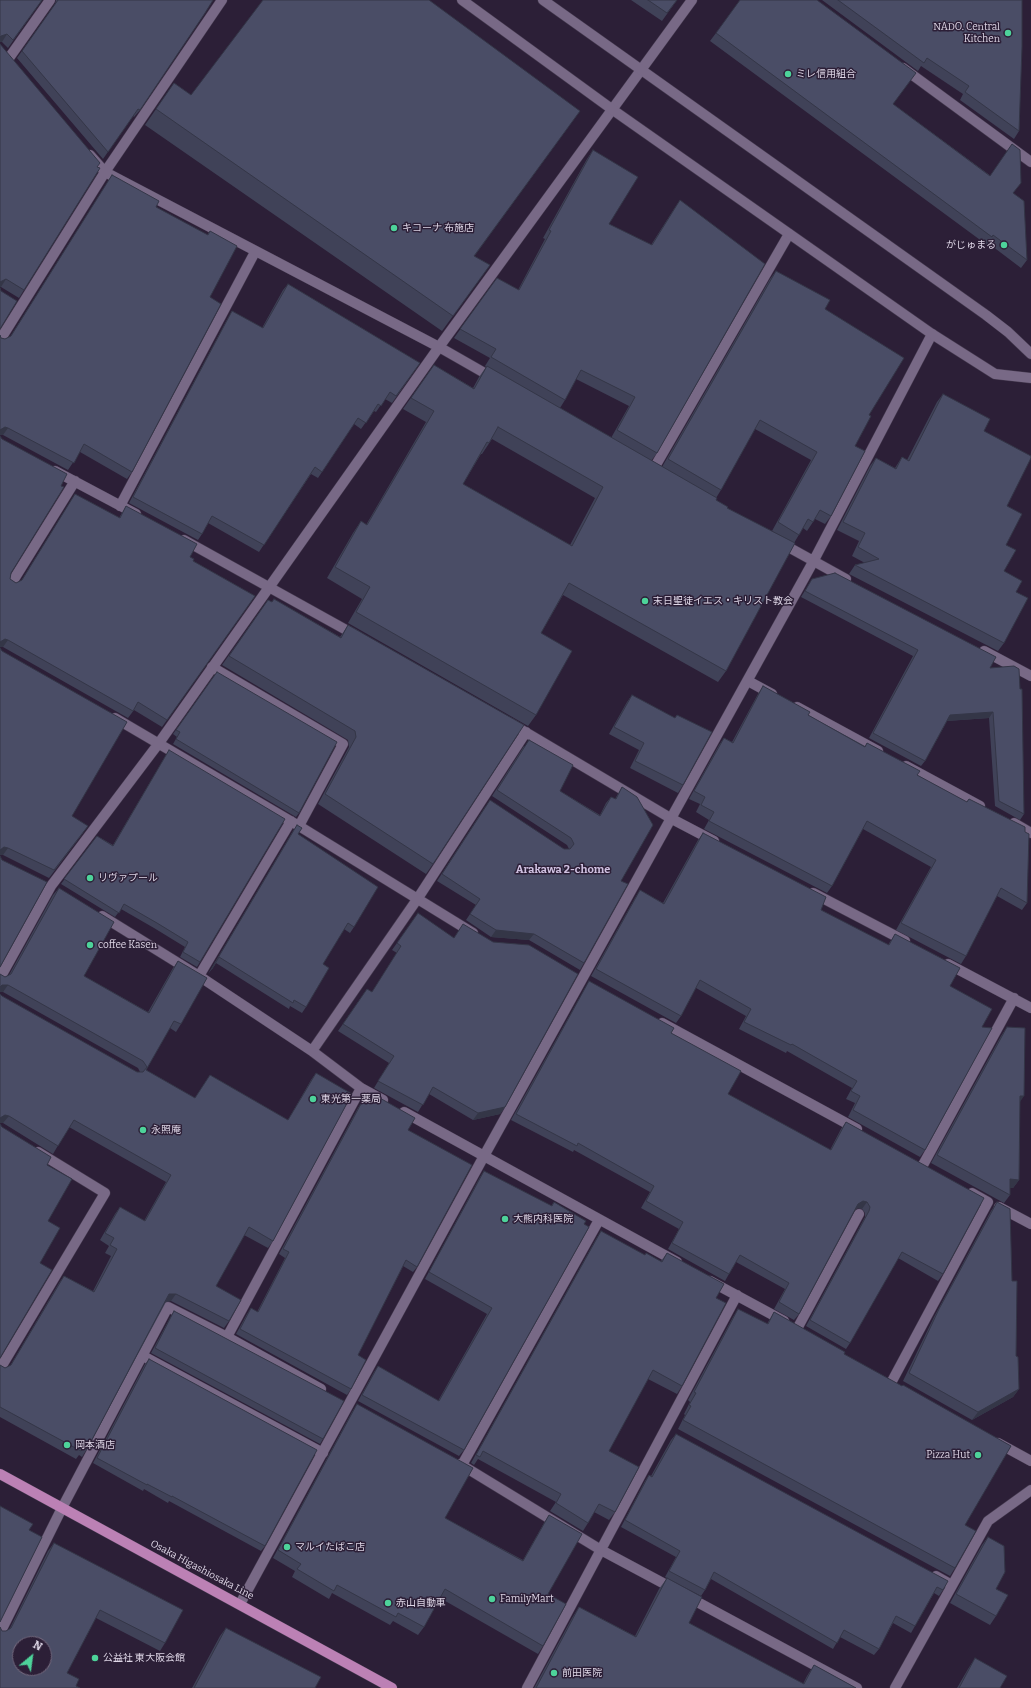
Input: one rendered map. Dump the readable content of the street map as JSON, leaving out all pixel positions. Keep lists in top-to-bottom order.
{
  "streets": {
    "main road": ["Osaka Higashiosaka Line"]
  },
  "districts": ["Arakawa 2-chome"],
  "places": [
    "NADO. Central Kitchen",
    "ミレ信用組合",
    "キコーナ 布施店",
    "がじゅまる",
    "末日聖徒イエス・キリスト教会",
    "リヴァプール",
    "coffee Kasen",
    "東光第一薬局",
    "永照庵",
    "大熊内科医院",
    "岡本酒店",
    "Pizza Hut",
    "マルイたばこ店",
    "FamilyMart",
    "赤山自動車",
    "公益社 東大阪会館",
    "前田医院"
  ],
  "north": "top right"
}
